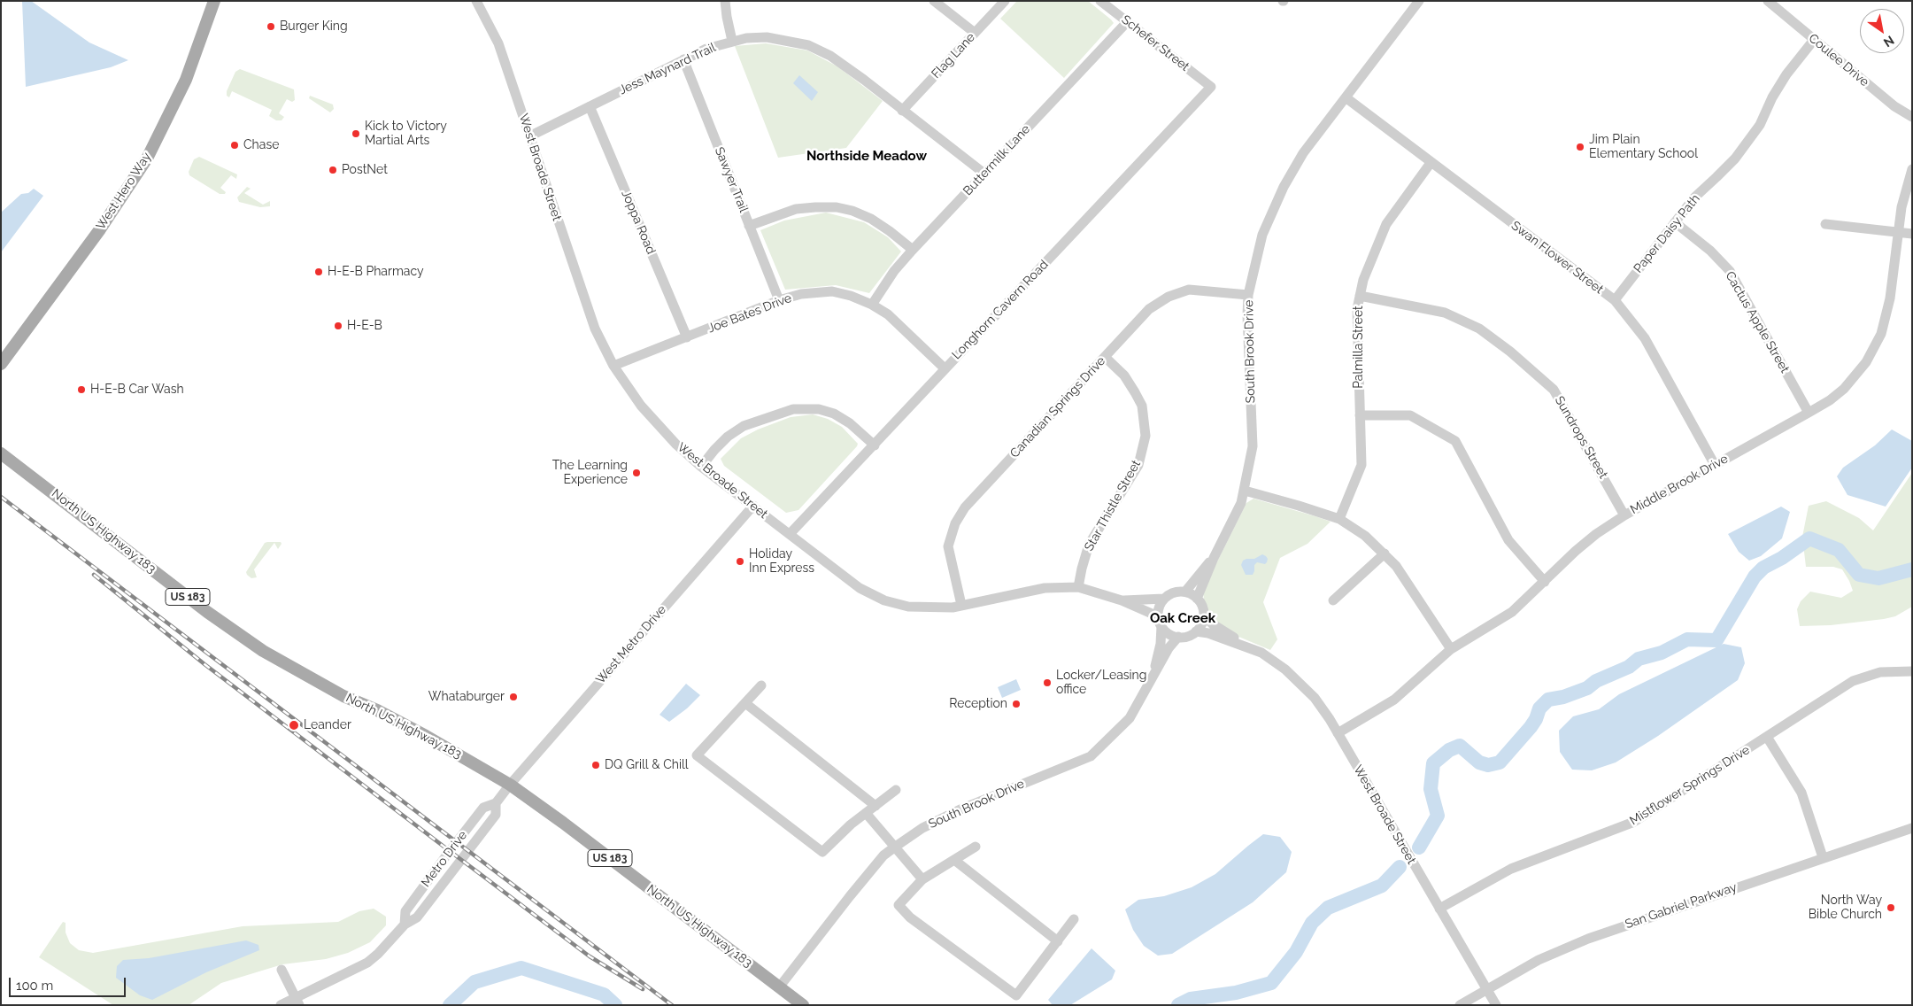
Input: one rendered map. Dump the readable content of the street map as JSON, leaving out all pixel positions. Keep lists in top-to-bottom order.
{
  "streets": {
    "main road": ["West Hero Way", "North US Highway 183", "US 183"],
    "street": [
      "Schefer Street",
      "Flag Lane",
      "Coulee Drive",
      "Jess Maynard Trail",
      "Buttermilk Lane",
      "West Broade Street",
      "Sawyer Trail",
      "Joppa Road",
      "Paper Daisy Path",
      "Swan Flower Street",
      "Longhorn Cavern Road",
      "Joe Bates Drive",
      "Cactus Apple Street",
      "Palmilla Street",
      "South Brook Drive",
      "Canadian Springs Drive",
      "Sundrops Street",
      "Middle Brook Drive",
      "Star Thistle Street",
      "West Metro Drive",
      "Mistflower Springs Drive",
      "Metro Drive",
      "San Gabriel Parkway"
    ]
  },
  "crossings": [
    ["Schefer Street", "Buttermilk Lane"],
    ["Schefer Street", "Longhorn Cavern Road"],
    ["Flag Lane", "Jess Maynard Trail"],
    ["Coulee Drive", "Paper Daisy Path"],
    ["Jess Maynard Trail", "Buttermilk Lane"],
    ["Jess Maynard Trail", "West Broade Street"],
    ["Jess Maynard Trail", "Sawyer Trail"],
    ["Jess Maynard Trail", "Joppa Road"],
    ["Buttermilk Lane", "Joe Bates Drive"],
    ["West Broade Street", "Longhorn Cavern Road"],
    ["West Broade Street", "Joe Bates Drive"],
    ["West Broade Street", "South Brook Drive"],
    ["West Broade Street", "Canadian Springs Drive"],
    ["West Broade Street", "Middle Brook Drive"],
    ["West Broade Street", "Star Thistle Street"],
    ["West Broade Street", "West Metro Drive"],
    ["West Broade Street", "Mistflower Springs Drive"],
    ["West Broade Street", "San Gabriel Parkway"],
    ["Sawyer Trail", "Joe Bates Drive"],
    ["Joppa Road", "Joe Bates Drive"],
    ["Paper Daisy Path", "Swan Flower Street"],
    ["Paper Daisy Path", "Cactus Apple Street"],
    ["Swan Flower Street", "Palmilla Street"],
    ["Swan Flower Street", "South Brook Drive"],
    ["Swan Flower Street", "Middle Brook Drive"],
    ["Longhorn Cavern Road", "Joe Bates Drive"],
    ["Cactus Apple Street", "Middle Brook Drive"],
    ["Palmilla Street", "Sundrops Street"],
    ["South Brook Drive", "Canadian Springs Drive"],
    ["South Brook Drive", "North US Highway 183"],
    ["Canadian Springs Drive", "Star Thistle Street"],
    ["Sundrops Street", "Middle Brook Drive"],
    ["North US Highway 183", "West Metro Drive"],
    ["North US Highway 183", "Metro Drive"],
    ["West Metro Drive", "Metro Drive"]
  ],
  "districts": ["Northside Meadow", "Oak Creek"],
  "places": [
    "Burger King",
    "Kick to Victory Martial Arts",
    "Chase",
    "Jim Plain Elementary School",
    "PostNet",
    "H-E-B Pharmacy",
    "H-E-B",
    "H-E-B Car Wash",
    "The Learning Experience",
    "Holiday Inn Express",
    "Locker/Leasing office",
    "Whataburger",
    "Reception",
    "Leander",
    "DQ Grill & Chill",
    "North Way Bible Church"
  ],
  "scale_bar": "100 m",
  "north": "bottom right"
}
